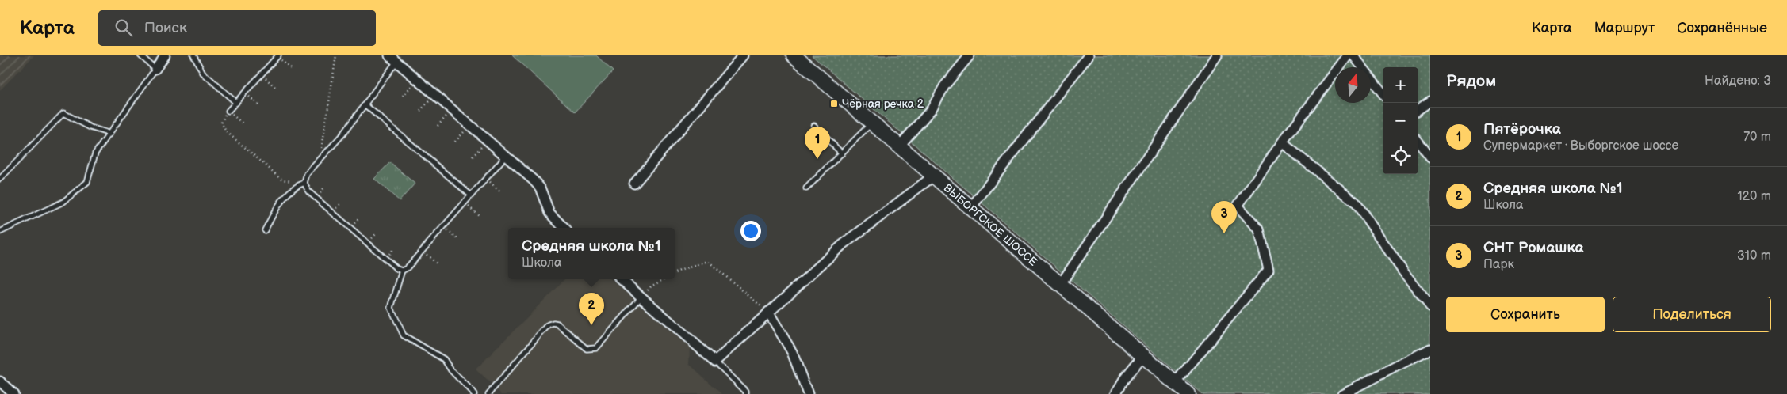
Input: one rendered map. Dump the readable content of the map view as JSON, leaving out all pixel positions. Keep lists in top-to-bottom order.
{
  "streets": {
    "main road": ["ВЫБОРГСКОЕ ШОССЕ"]
  },
  "places": {
    "transit": ["Чёрная речка 2"]
  },
  "north": "top",
  "page": {
    "header": "Карта",
    "search": "Поиск",
    "nav": ["Карта", "Маршрут", "Сохранённые"],
    "heading": ["Рядом", "Найдено: 3"],
    "map_buttons": ["+", "−"],
    "list": [
      {
        "mark": "1",
        "name": "Пятёрочка",
        "note": "Супермаркет · Выборгское шоссе",
        "value": "70 m"
      },
      {
        "mark": "2",
        "name": "Средняя школа №1",
        "note": "Школа",
        "value": "120 m"
      },
      {
        "mark": "3",
        "name": "СНТ Ромашка",
        "note": "Парк",
        "value": "310 m"
      }
    ],
    "pins": ["1", "3", "2"],
    "popup": ["Средняя школа №1", "Школа"],
    "buttons": ["Сохранить", "Поделиться"]
  }
}
